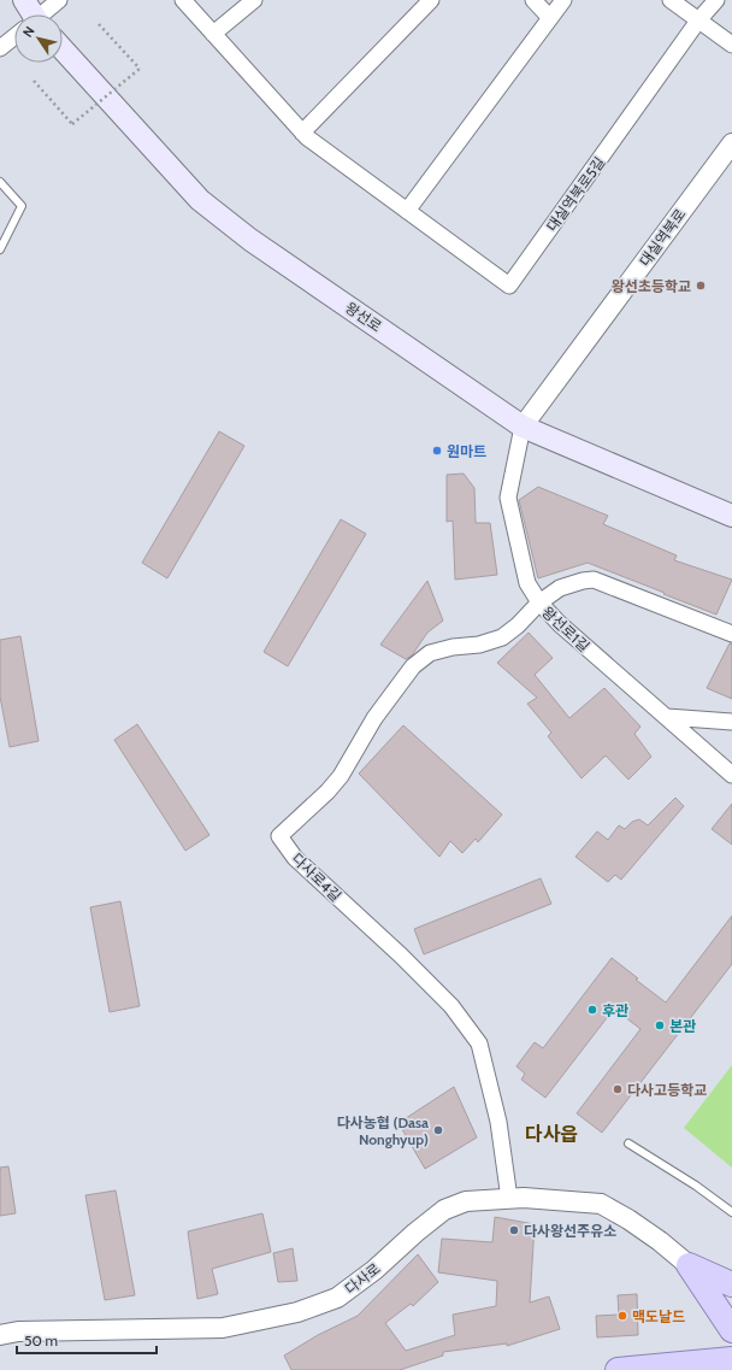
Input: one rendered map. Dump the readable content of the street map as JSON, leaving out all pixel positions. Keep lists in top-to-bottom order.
{
  "streets": {
    "main road": ["왕선로"],
    "street": [
      "대실역북로5길",
      "대실역북로",
      "왕선로1길",
      "다사로4길",
      "다사로"
    ]
  },
  "crossings": [
    ["대실역북로", "왕선로"],
    ["대실역북로", "왕선로1길"],
    ["왕선로", "왕선로1길"],
    ["왕선로1길", "다사로4길"],
    ["다사로4길", "다사로"]
  ],
  "districts": ["다사읍"],
  "places": [
    "왕선초등학교",
    "원마트",
    "후관",
    "본관",
    "다사고등학교",
    "다사농협 (Dasa Nonghyup)",
    "다사왕선주유소",
    "맥도날드"
  ],
  "scale_bar": "50 m",
  "north": "top left"
}
